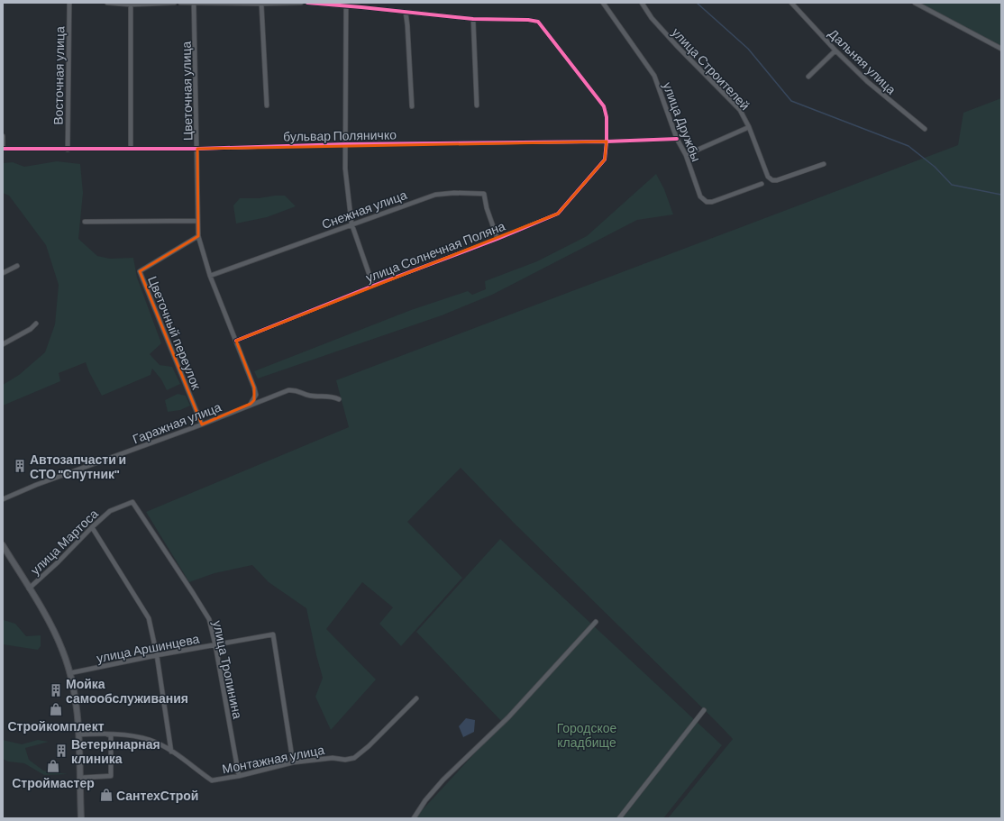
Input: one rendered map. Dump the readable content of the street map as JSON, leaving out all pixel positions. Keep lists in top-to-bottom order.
{
  "streets": {
    "street": [
      "Дальняя улица",
      "улица Строителей",
      "Восточная улица",
      "Цветочная улица",
      "улица Дружбы",
      "бульвар Поляничко",
      "Снежная улица",
      "улица Солнечная Поляна",
      "Цветочный переулок",
      "Гаражная улица",
      "улица Мартоса",
      "улица Аршинцева",
      "улица Тропинина",
      "Монтажная улица"
    ]
  },
  "crossings": [
    ["Восточная улица", "бульвар Поляничко"],
    ["Цветочная улица", "бульвар Поляничко"],
    ["Цветочная улица", "Снежная улица"],
    ["Цветочная улица", "улица Солнечная Поляна"],
    ["Цветочная улица", "Цветочный переулок"],
    ["Цветочная улица", "Гаражная улица"],
    ["улица Дружбы", "бульвар Поляничко"],
    ["бульвар Поляничко", "улица Солнечная Поляна"],
    ["Снежная улица", "улица Солнечная Поляна"],
    ["Цветочный переулок", "Гаражная улица"],
    ["улица Мартоса", "улица Тропинина"],
    ["улица Аршинцева", "улица Тропинина"],
    ["улица Аршинцева", "Монтажная улица"],
    ["улица Тропинина", "Монтажная улица"]
  ],
  "parks": ["Городское кладбище"],
  "places": {
    "building": ["Автозапчасти и СТО \"Спутник\"", "Мойка самообслуживания", "Ветеринарная клиника"],
    "shop": ["Стройкомплект", "Строймастер", "СантехСтрой"]
  }
}
